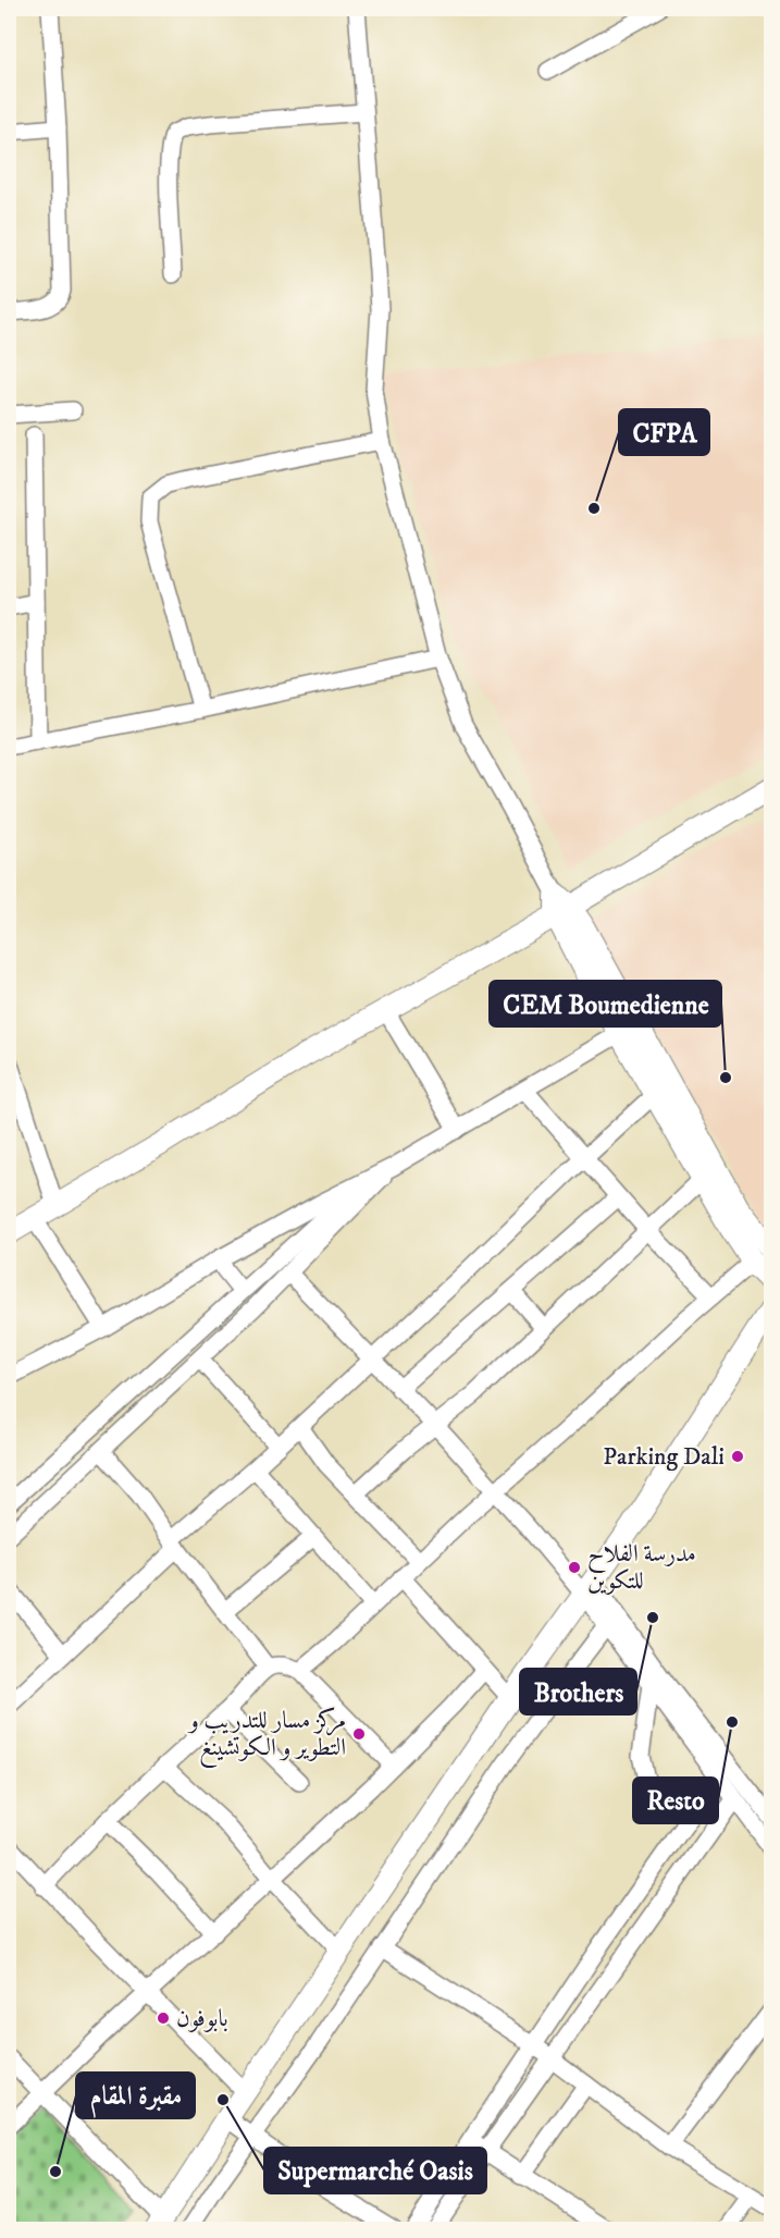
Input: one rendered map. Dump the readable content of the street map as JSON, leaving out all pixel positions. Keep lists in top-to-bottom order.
{
  "places": [
    "CFPA",
    "CEM Boumedienne",
    "Parking Dali",
    "مدرسة الفلاح للتكوين",
    "Brothers",
    "Resto",
    "مركز مسار للتدريب و التطوير و الكوتشينغ",
    "بابوفون",
    "Supermarché Oasis",
    "مقبرة المقام"
  ]
}
